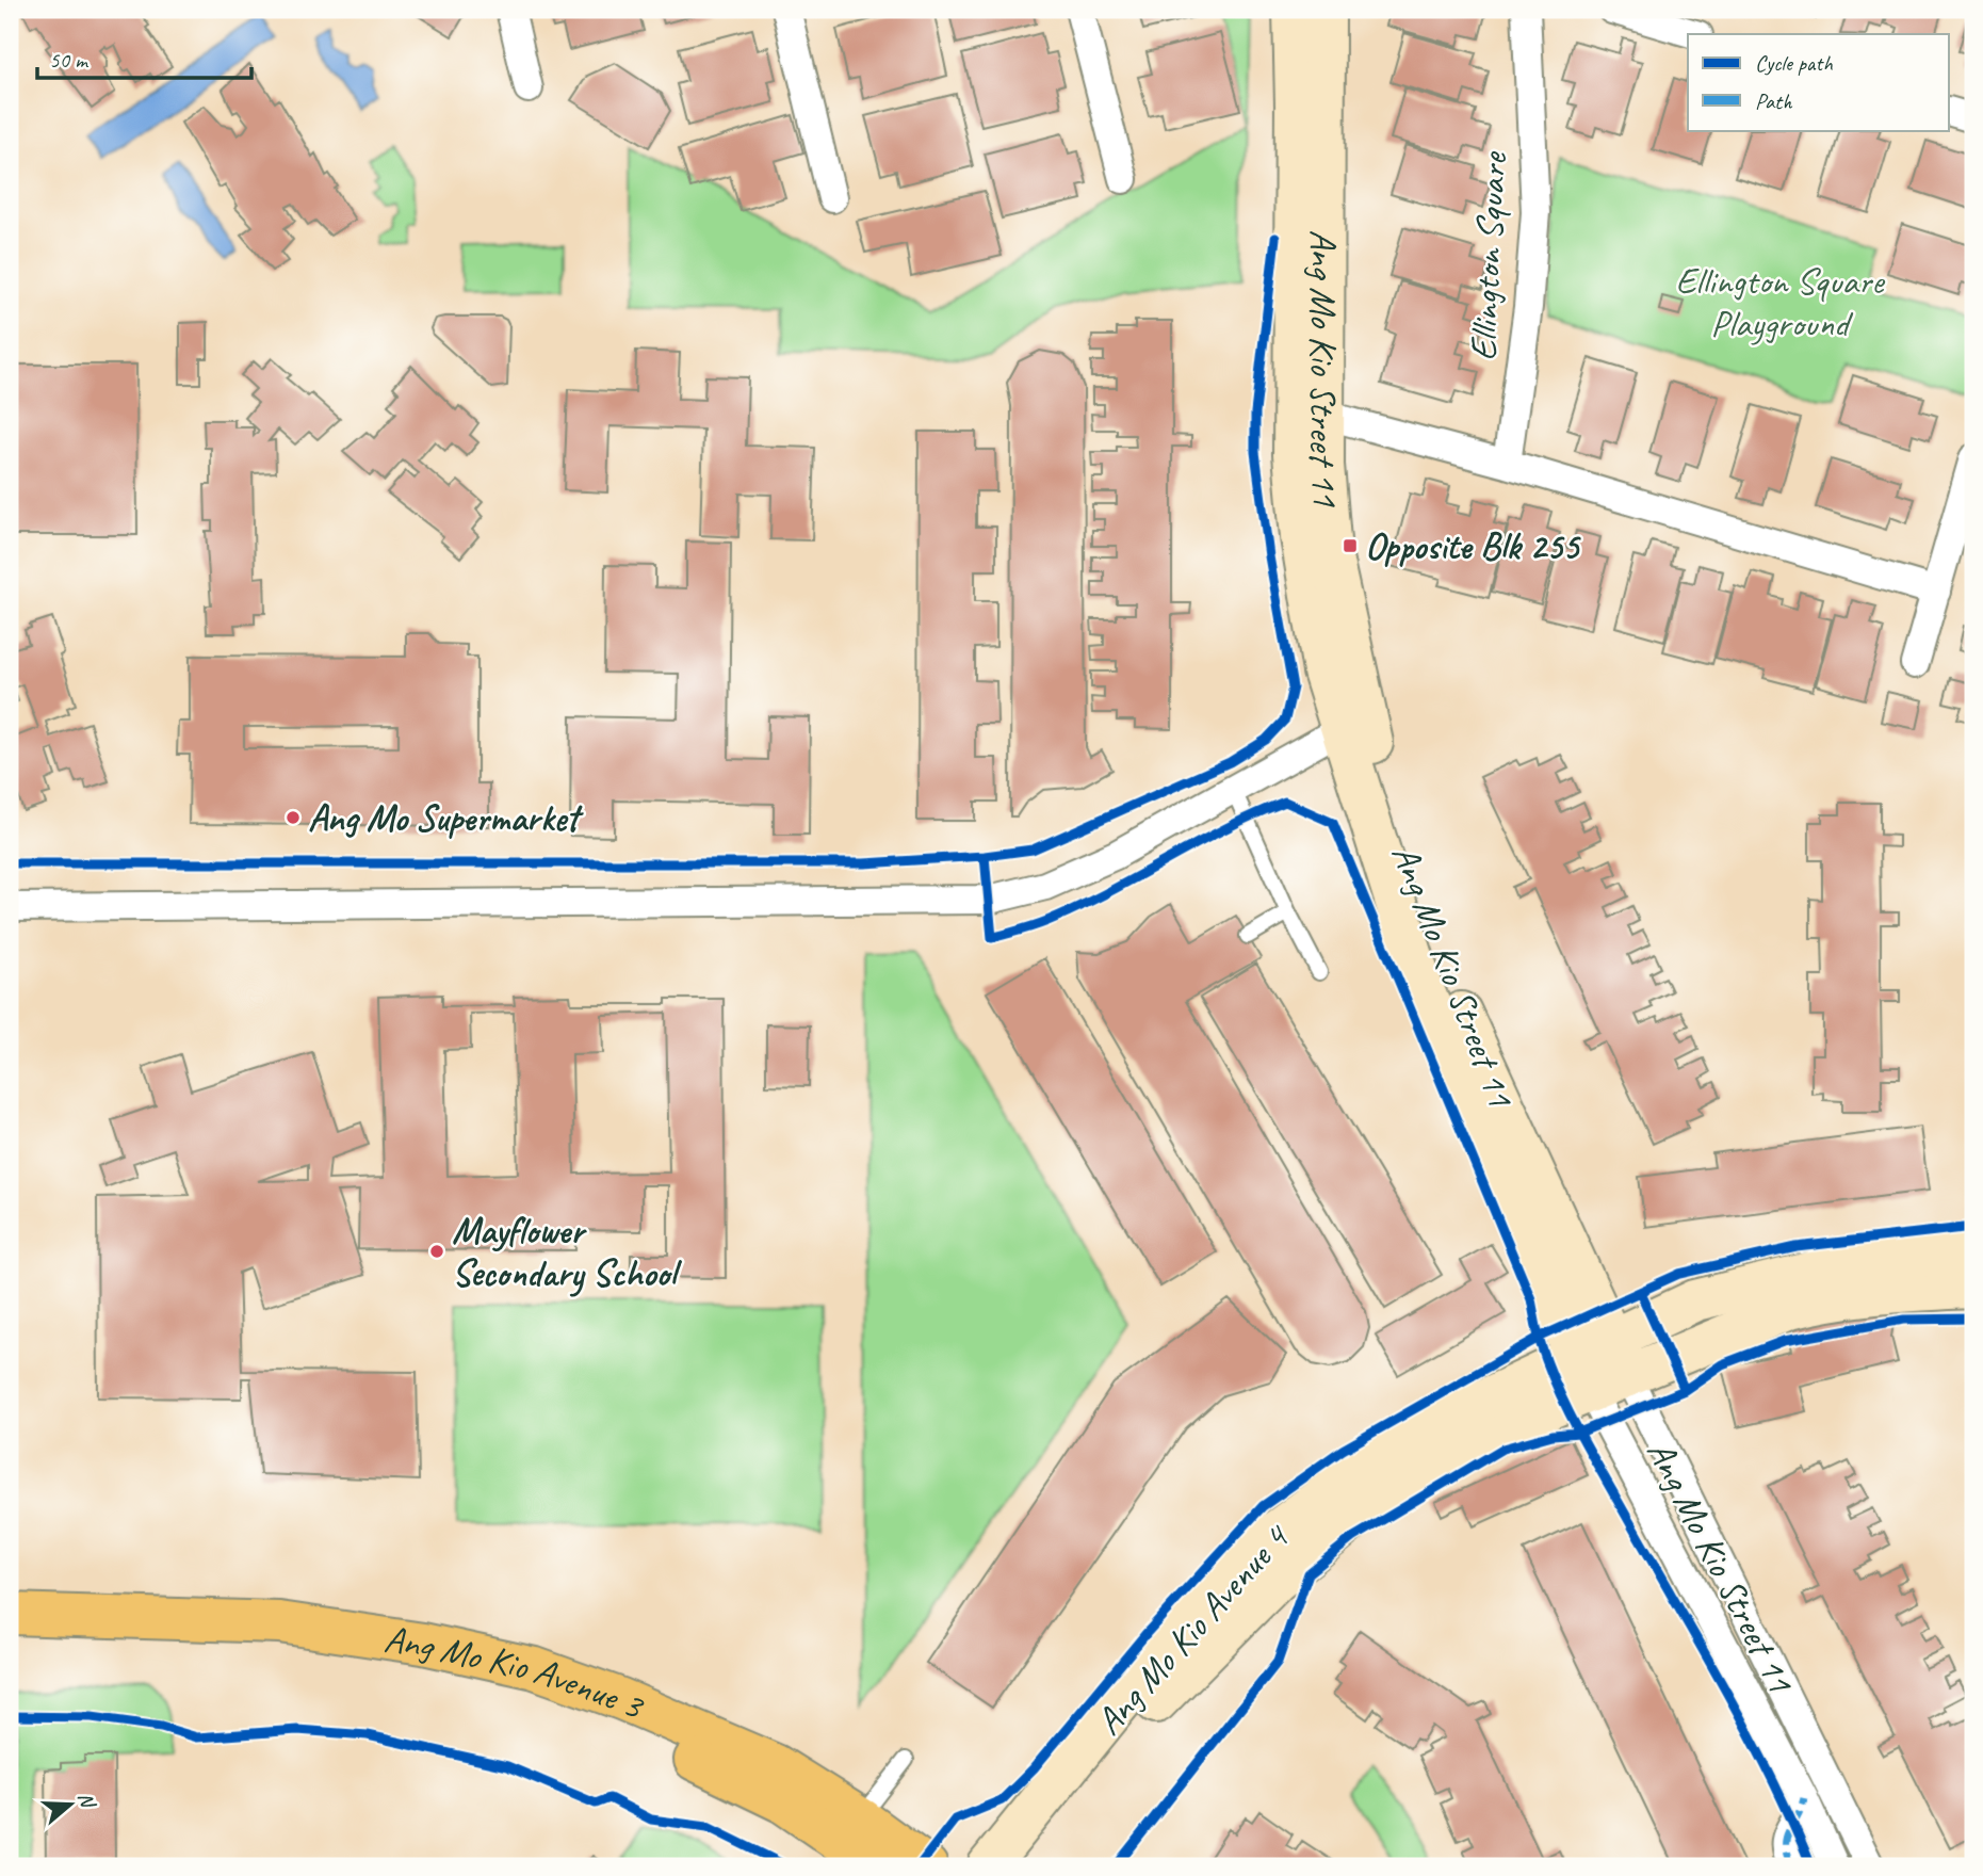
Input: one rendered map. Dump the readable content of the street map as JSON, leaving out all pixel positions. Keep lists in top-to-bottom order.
{
  "streets": {
    "main road": ["Ang Mo Kio Avenue 3"],
    "street": ["Ellington Square", "Ang Mo Kio Street 11", "Ang Mo Kio Avenue 4"]
  },
  "crossings": [
    ["Ang Mo Kio Street 11", "Ang Mo Kio Avenue 4"]
  ],
  "parks": ["Ellington Square Playground"],
  "places": {
    "transit": ["Opposite Blk 255"],
    "other": ["Ang Mo Supermarket", "Mayflower Secondary School"]
  },
  "legend": ["Cycle path", "Path"],
  "scale_bar": "50 m",
  "north": "right"
}
